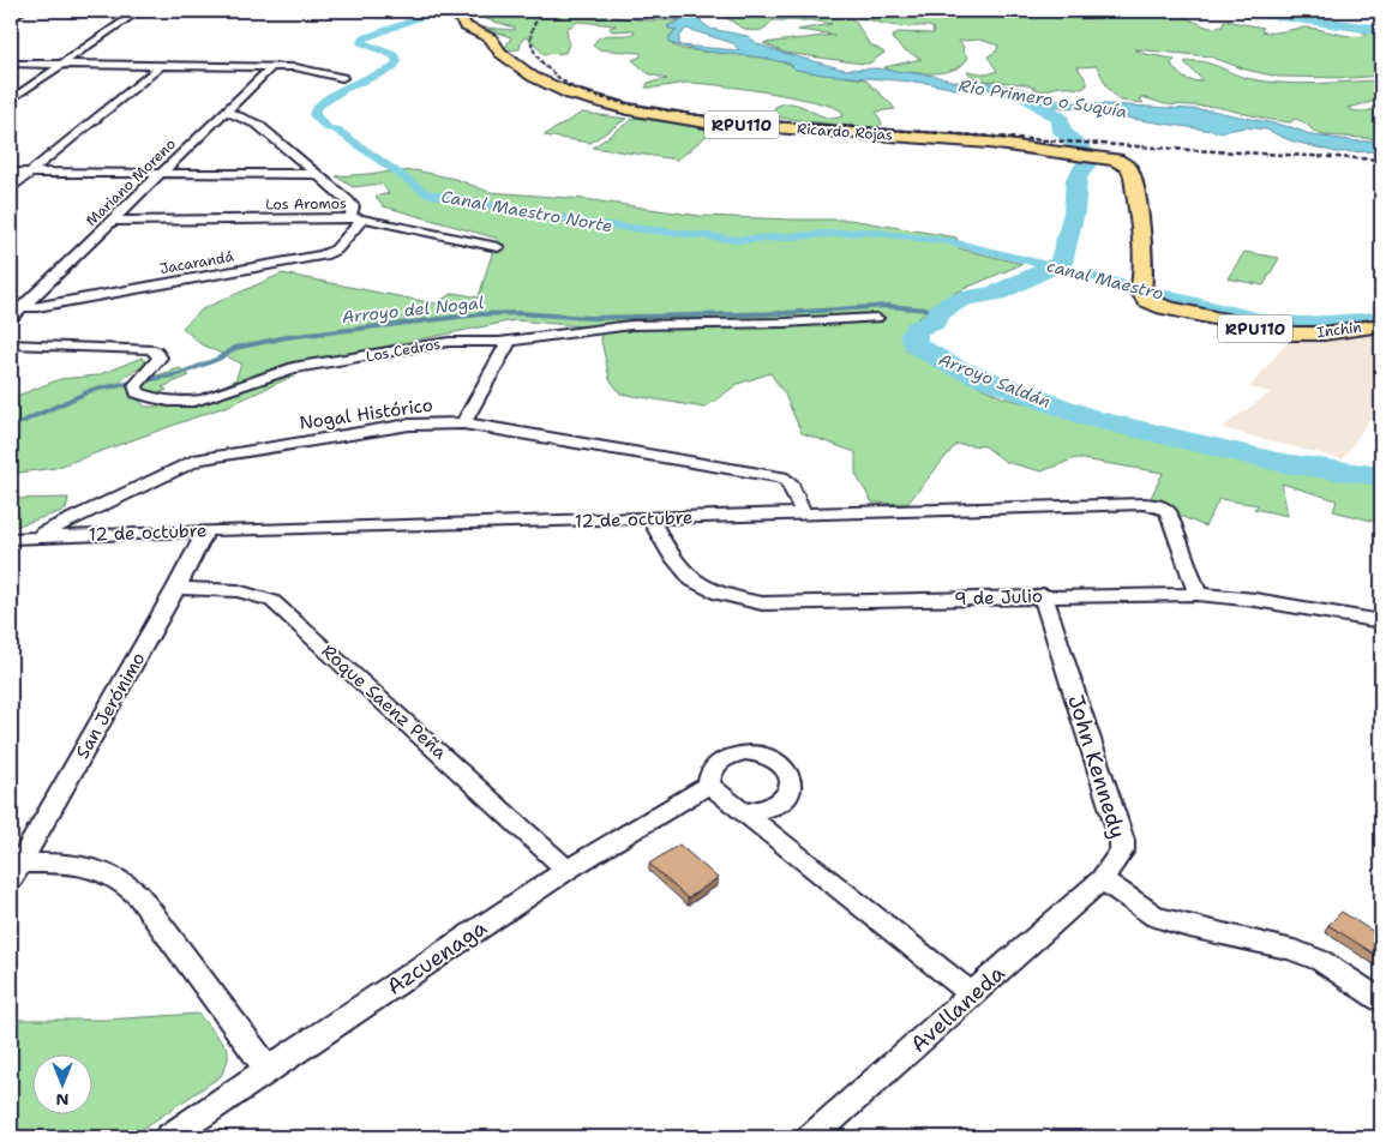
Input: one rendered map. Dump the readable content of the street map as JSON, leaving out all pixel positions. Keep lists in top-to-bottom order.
{
  "streets": {
    "main road": ["RPU110", "Ricardo Rojas", "Inchín"],
    "street": [
      "Mariano Moreno",
      "Los Aromos",
      "Jacarandá",
      "Los Cedros",
      "Nogal Histórico",
      "12 de octubre",
      "9 de Julio",
      "Roque Saenz Peña",
      "San Jerónimo",
      "John Kennedy",
      "Azcuenaga",
      "Avellaneda"
    ]
  },
  "crossings": [
    ["Ricardo Rojas", "Inchín"],
    ["Mariano Moreno", "Los Aromos"],
    ["Mariano Moreno", "Jacarandá"],
    ["Los Aromos", "Jacarandá"],
    ["Nogal Histórico", "12 de octubre"],
    ["12 de octubre", "9 de Julio"],
    ["12 de octubre", "San Jerónimo"],
    ["9 de Julio", "John Kennedy"],
    ["Roque Saenz Peña", "San Jerónimo"],
    ["Roque Saenz Peña", "Azcuenaga"],
    ["John Kennedy", "Avellaneda"]
  ],
  "water": [
    "Río Primero o Suquía",
    "Canal Maestro Norte",
    "canal Maestro",
    "Arroyo del Nogal",
    "Arroyo Saldán"
  ],
  "north": "bottom"
}
